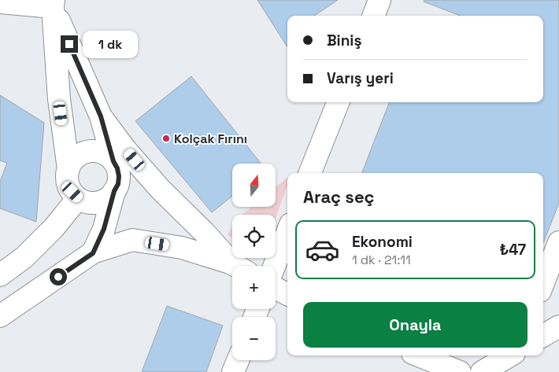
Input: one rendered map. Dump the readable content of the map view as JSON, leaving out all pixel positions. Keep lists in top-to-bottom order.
{
  "places": ["Kolçak Fırını"],
  "north": "top",
  "page": {
    "banner": ["Biniş", "Varış yeri"],
    "bubble": "1 dk",
    "map_buttons": ["+", "−"],
    "heading": "Araç seç",
    "list": [
      {
        "name": "Ekonomi",
        "note": "1 dk · 21:11",
        "value": "₺47"
      }
    ],
    "buttons": "Onayla"
  }
}
